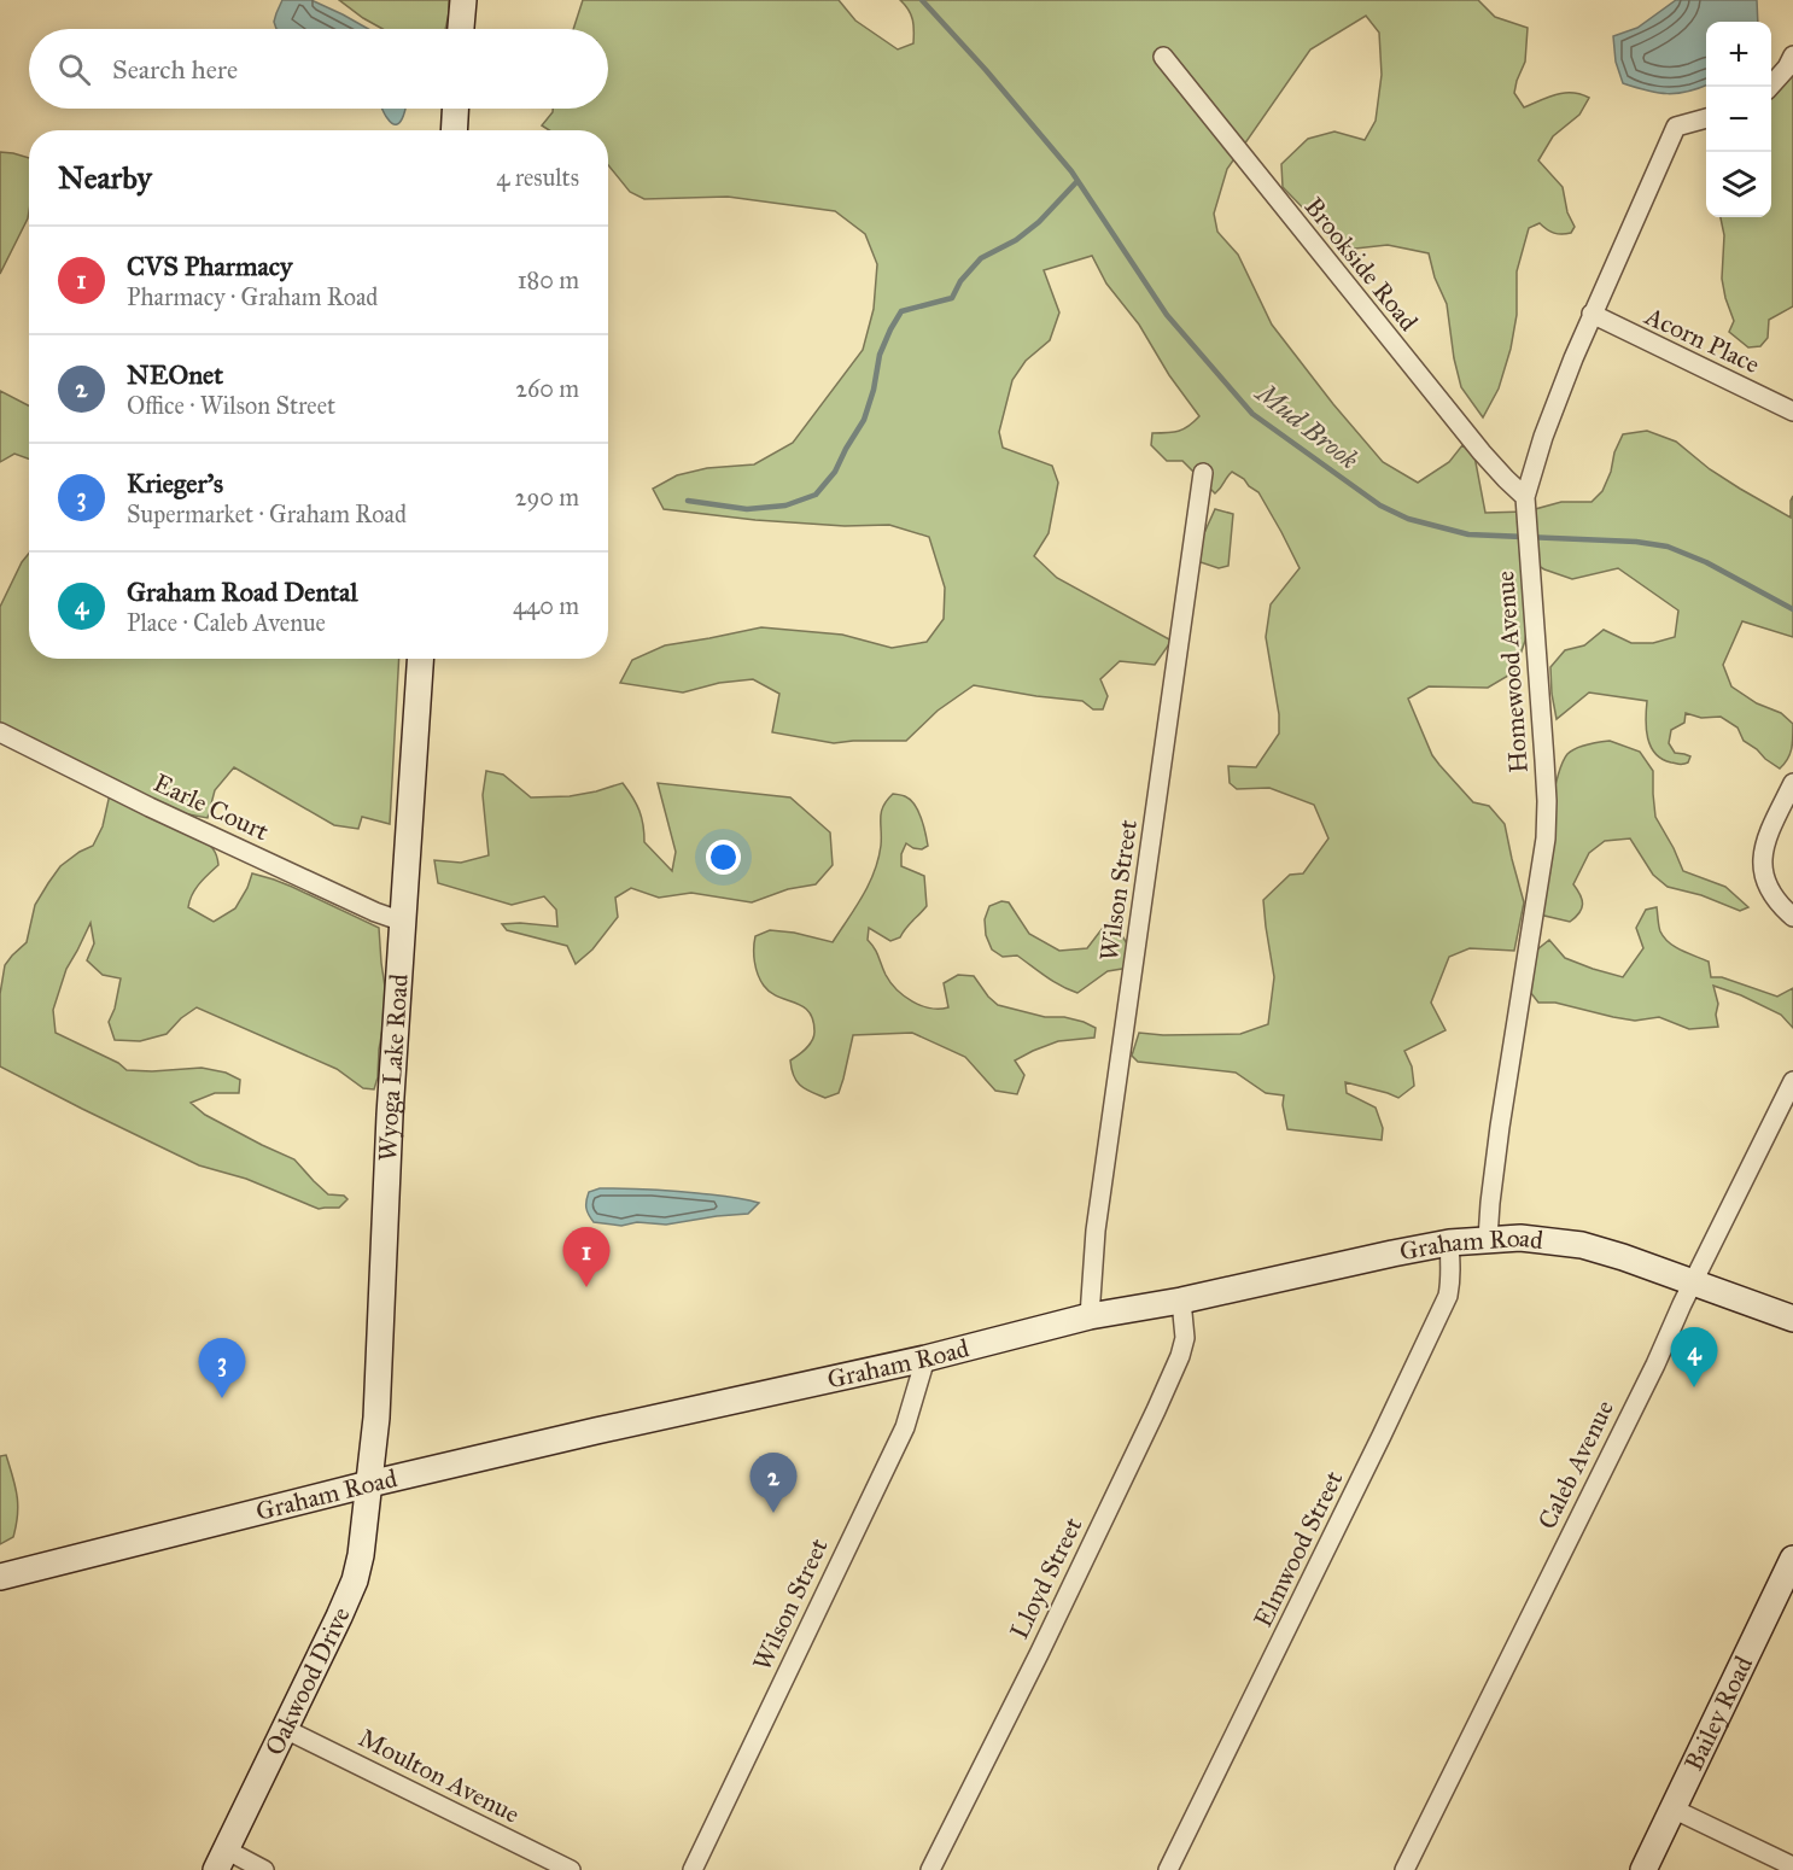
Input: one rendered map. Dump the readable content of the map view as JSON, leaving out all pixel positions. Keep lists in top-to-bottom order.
{
  "streets": {
    "main road": [
      "Wyoga Lake Road",
      "Graham Road",
      "Oakwood Drive",
      "Bailey Road"
    ],
    "street": [
      "Brookside Road",
      "Acorn Place",
      "Homewood Avenue",
      "Earle Court",
      "Wilson Street",
      "Caleb Avenue",
      "Elmwood Street",
      "Lloyd Street",
      "Moulton Avenue"
    ]
  },
  "crossings": [
    ["Brookside Road", "Homewood Avenue"],
    ["Acorn Place", "Homewood Avenue"],
    ["Homewood Avenue", "Graham Road"],
    ["Earle Court", "Wyoga Lake Road"],
    ["Wilson Street", "Graham Road"],
    ["Wyoga Lake Road", "Graham Road"],
    ["Wyoga Lake Road", "Oakwood Drive"],
    ["Graham Road", "Caleb Avenue"],
    ["Graham Road", "Elmwood Street"],
    ["Graham Road", "Lloyd Street"],
    ["Graham Road", "Oakwood Drive"],
    ["Oakwood Drive", "Moulton Avenue"]
  ],
  "water": ["Mud Brook"],
  "page": {
    "map_buttons": ["+", "−"],
    "search": "Search here",
    "heading": ["Nearby", "4 results"],
    "list": [
      {
        "mark": "1",
        "name": "CVS Pharmacy",
        "note": "Pharmacy · Graham Road",
        "value": "180 m"
      },
      {
        "mark": "2",
        "name": "NEOnet",
        "note": "Office · Wilson Street",
        "value": "260 m"
      },
      {
        "mark": "3",
        "name": "Krieger's",
        "note": "Supermarket · Graham Road",
        "value": "290 m"
      },
      {
        "mark": "4",
        "name": "Graham Road Dental",
        "note": "Place · Caleb Avenue",
        "value": "440 m"
      }
    ],
    "pins": [
      "1",
      "4",
      "3",
      "2"
    ]
  }
}
